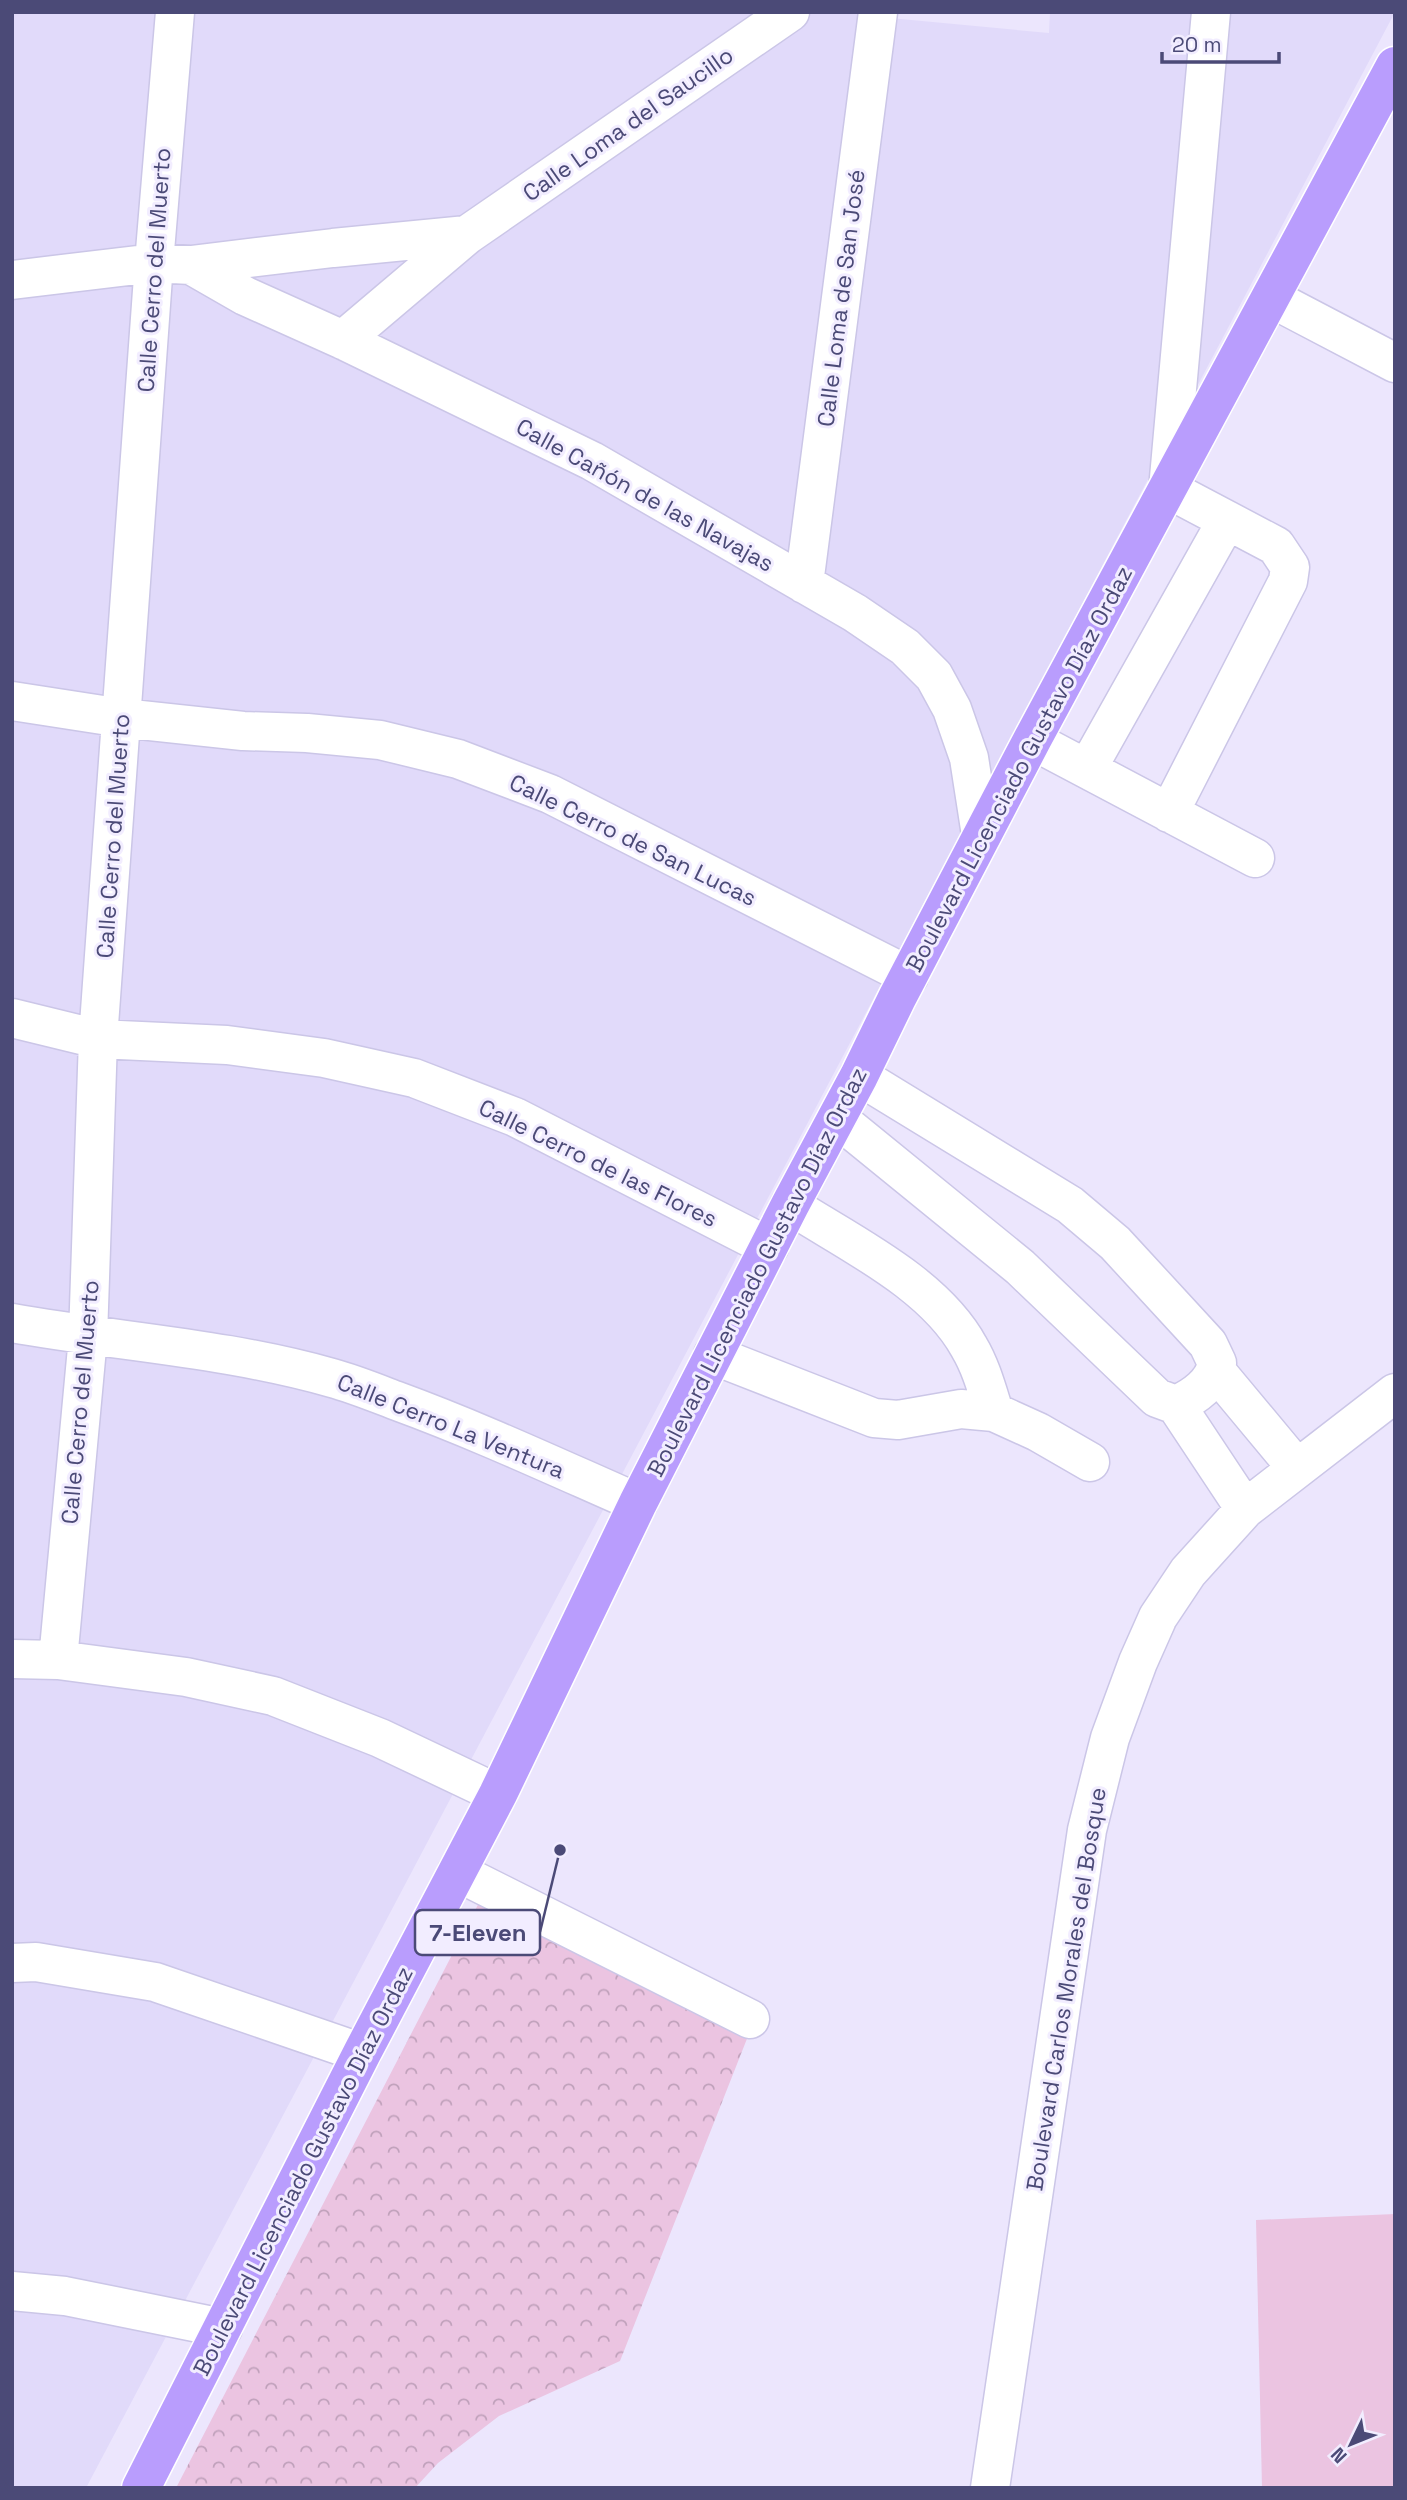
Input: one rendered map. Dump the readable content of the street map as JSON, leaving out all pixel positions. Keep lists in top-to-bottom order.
{
  "streets": {
    "main road": ["Boulevard Licenciado Gustavo Díaz Ordaz"],
    "street": [
      "Calle Loma del Saucillo",
      "Calle Cerro del Muerto",
      "Calle Loma de San José",
      "Calle Cañón de las Navajas",
      "Calle Cerro de San Lucas",
      "Calle Cerro de las Flores",
      "Calle Cerro La Ventura",
      "Boulevard Carlos Morales del Bosque"
    ]
  },
  "crossings": [
    ["Calle Loma del Saucillo", "Calle Cerro del Muerto"],
    ["Calle Loma del Saucillo", "Calle Cañón de las Navajas"],
    ["Calle Cerro del Muerto", "Calle Cañón de las Navajas"],
    ["Calle Cerro del Muerto", "Calle Cerro de San Lucas"],
    ["Calle Cerro del Muerto", "Calle Cerro de las Flores"],
    ["Calle Cerro del Muerto", "Calle Cerro La Ventura"],
    ["Calle Loma de San José", "Calle Cañón de las Navajas"],
    ["Calle Cañón de las Navajas", "Boulevard Licenciado Gustavo Díaz Ordaz"],
    ["Boulevard Licenciado Gustavo Díaz Ordaz", "Calle Cerro de San Lucas"],
    ["Boulevard Licenciado Gustavo Díaz Ordaz", "Calle Cerro de las Flores"],
    ["Boulevard Licenciado Gustavo Díaz Ordaz", "Calle Cerro La Ventura"]
  ],
  "places": ["7-Eleven"],
  "scale_bar": "20 m",
  "north": "bottom left"
}
